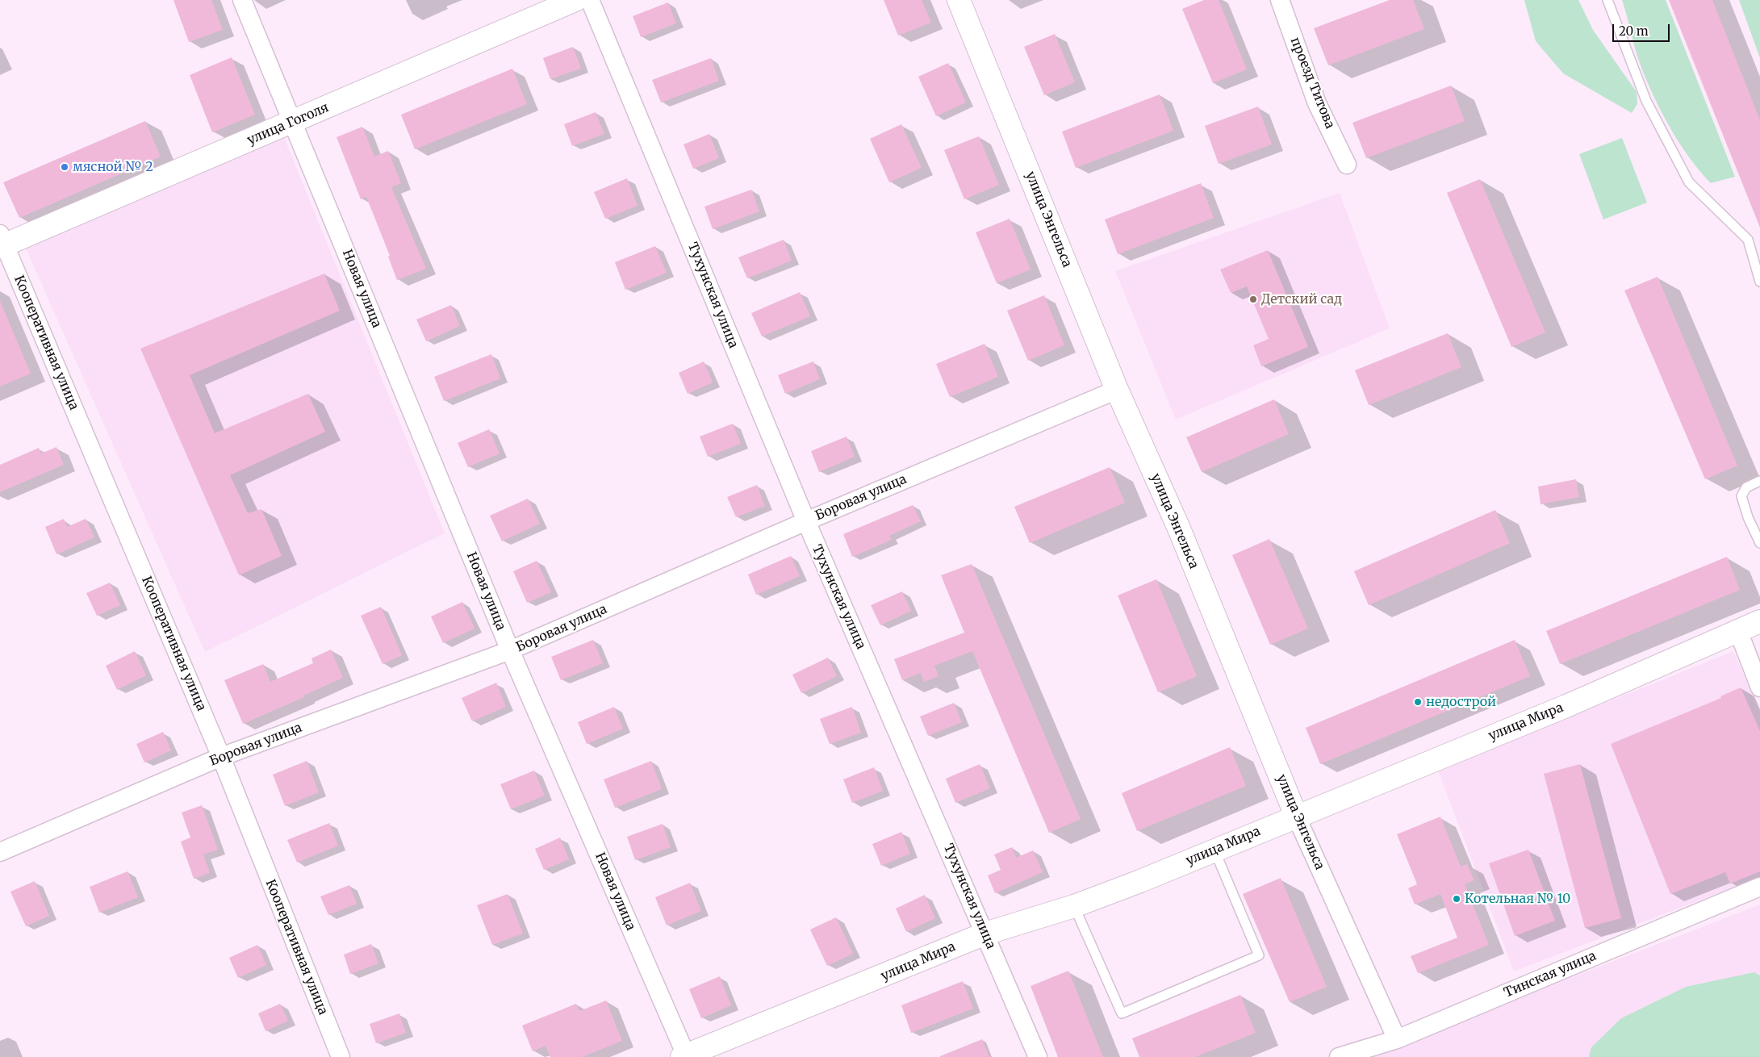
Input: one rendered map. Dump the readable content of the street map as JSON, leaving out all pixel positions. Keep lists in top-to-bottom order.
{
  "streets": {
    "street": [
      "проезд Титова",
      "улица Гоголя",
      "улица Энгельса",
      "Новая улица",
      "Тухунская улица",
      "Кооперативная улица",
      "Боровая улица",
      "улица Мира",
      "Тинская улица"
    ]
  },
  "crossings": [
    ["улица Гоголя", "Новая улица"],
    ["улица Гоголя", "Кооперативная улица"],
    ["улица Энгельса", "Боровая улица"],
    ["улица Энгельса", "улица Мира"],
    ["улица Энгельса", "Тинская улица"],
    ["Новая улица", "Боровая улица"],
    ["Новая улица", "улица Мира"],
    ["Тухунская улица", "Боровая улица"],
    ["Тухунская улица", "улица Мира"],
    ["Кооперативная улица", "Боровая улица"]
  ],
  "places": [
    "мясной № 2",
    "Детский сад",
    "недострой",
    "Котельная № 10"
  ],
  "scale_bar": "20 m"
}
